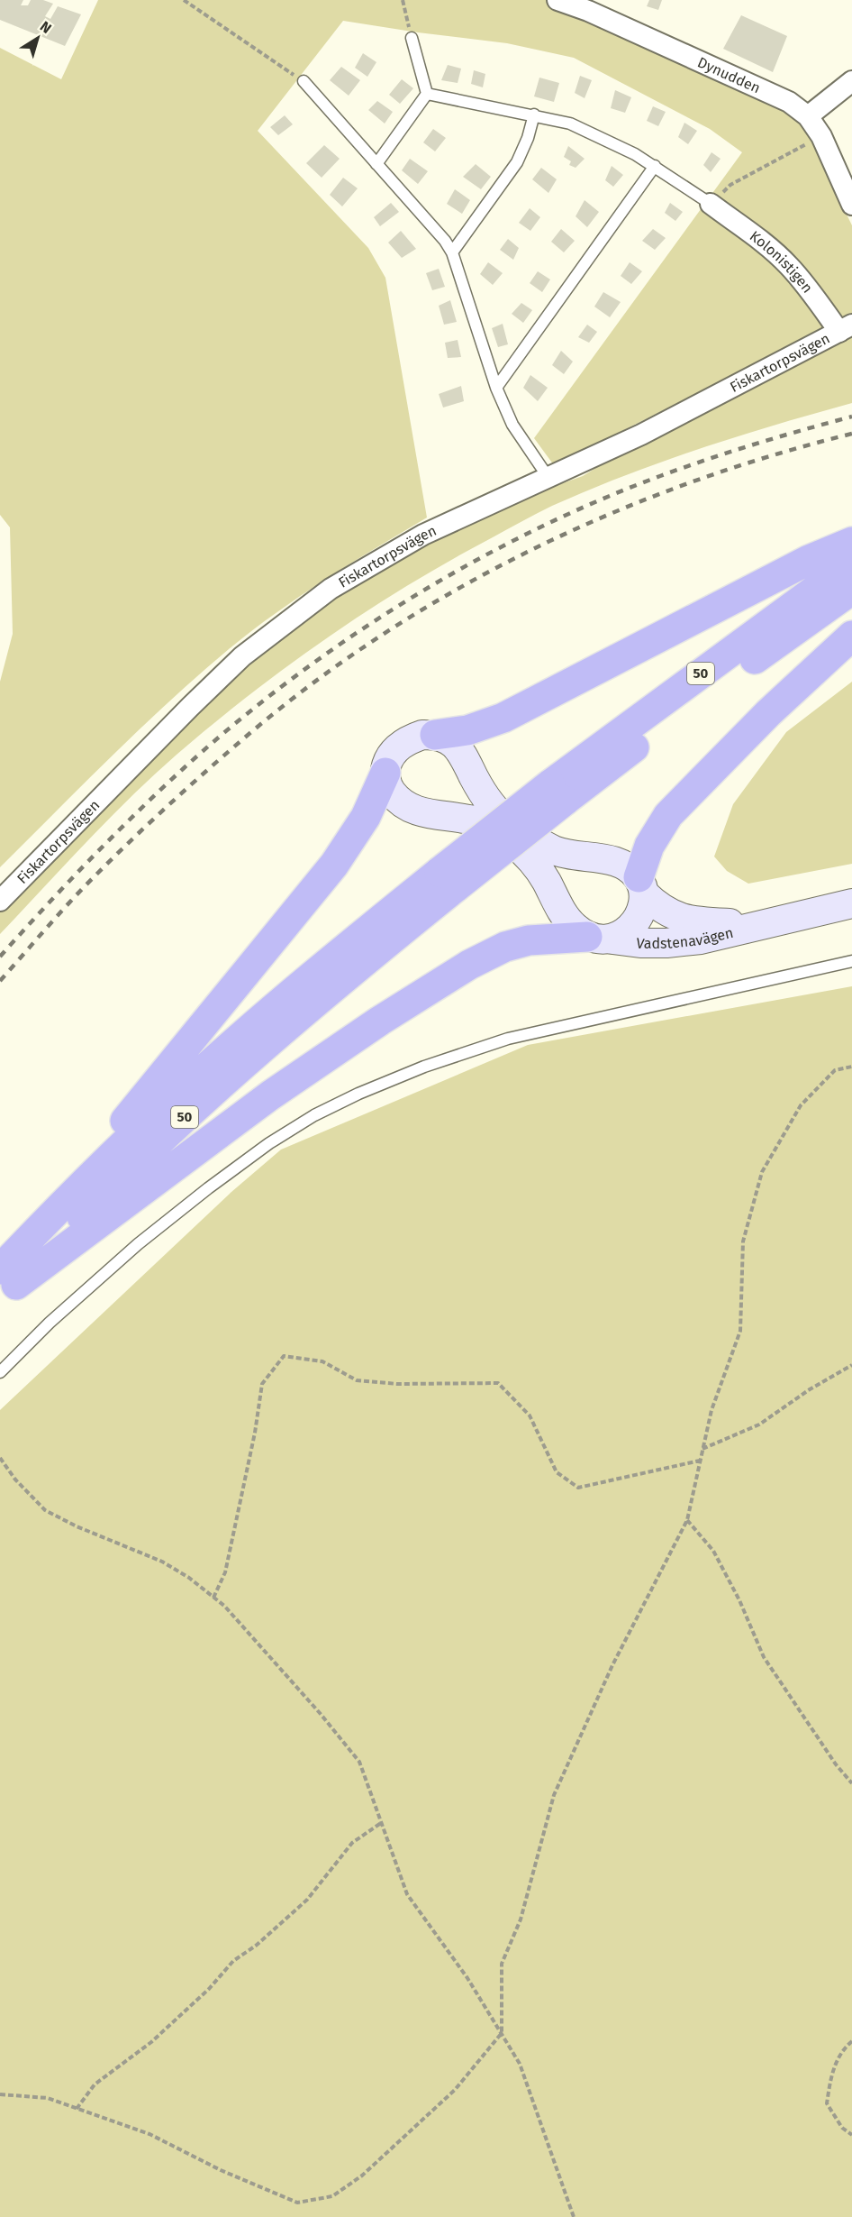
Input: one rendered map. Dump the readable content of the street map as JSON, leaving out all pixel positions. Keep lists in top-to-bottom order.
{
  "streets": {
    "highway": ["50"],
    "main road": ["Vadstenavägen"],
    "street": ["Dynudden", "Kolonistigen", "Fiskartorpsvägen"]
  },
  "crossings": [
    ["Kolonistigen", "Fiskartorpsvägen"]
  ],
  "north": "top right"
}
